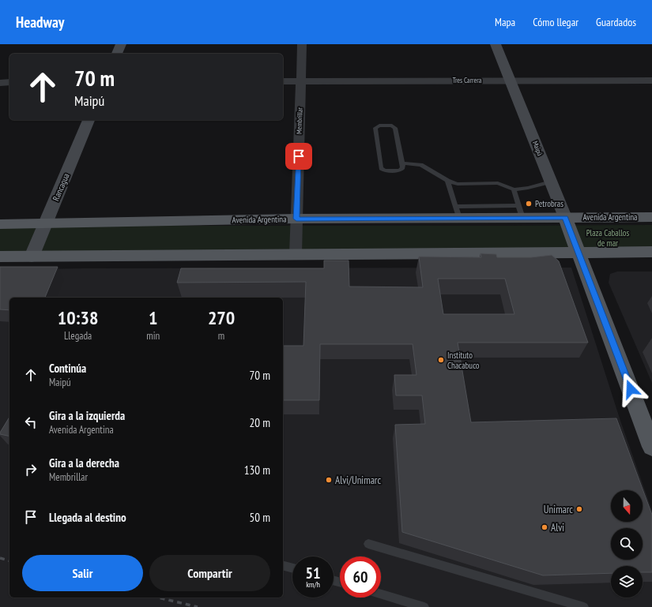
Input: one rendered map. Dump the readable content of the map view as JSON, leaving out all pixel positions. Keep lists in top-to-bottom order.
{
  "streets": {
    "main road": ["Maipú", "Rancagua", "Avenida Argentina"],
    "street": ["Tres Carrera", "Membrillar"]
  },
  "crossings": [
    ["Tres Carrera", "Membrillar"],
    ["Tres Carrera", "Maipú"],
    ["Membrillar", "Avenida Argentina"],
    ["Maipú", "Avenida Argentina"],
    ["Rancagua", "Avenida Argentina"]
  ],
  "parks": ["Plaza Caballos de mar"],
  "places": [
    "Petrobras",
    "Instituto Chacabuco",
    "Alvi/Unimarc",
    "Unimarc",
    "Alvi"
  ],
  "north": "bottom",
  "page": {
    "header": "Headway",
    "nav": ["Mapa", "Cómo llegar", "Guardados"],
    "turn": ["70 m", "Maipú"],
    "eta": [
      "10:38",
      "Llegada",
      "1",
      "min",
      "270",
      "m"
    ],
    "list": [
      {
        "name": "Continúa",
        "note": "Maipú",
        "value": "70 m"
      },
      {
        "name": "Gira a la izquierda",
        "note": "Avenida Argentina",
        "value": "20 m"
      },
      {
        "name": "Gira a la derecha",
        "note": "Membrillar",
        "value": "130 m"
      },
      {
        "name": "Llegada al destino",
        "value": "50 m"
      }
    ],
    "buttons": ["Salir", "Compartir"],
    "speed": "51 km/h",
    "limit": "60"
  }
}
